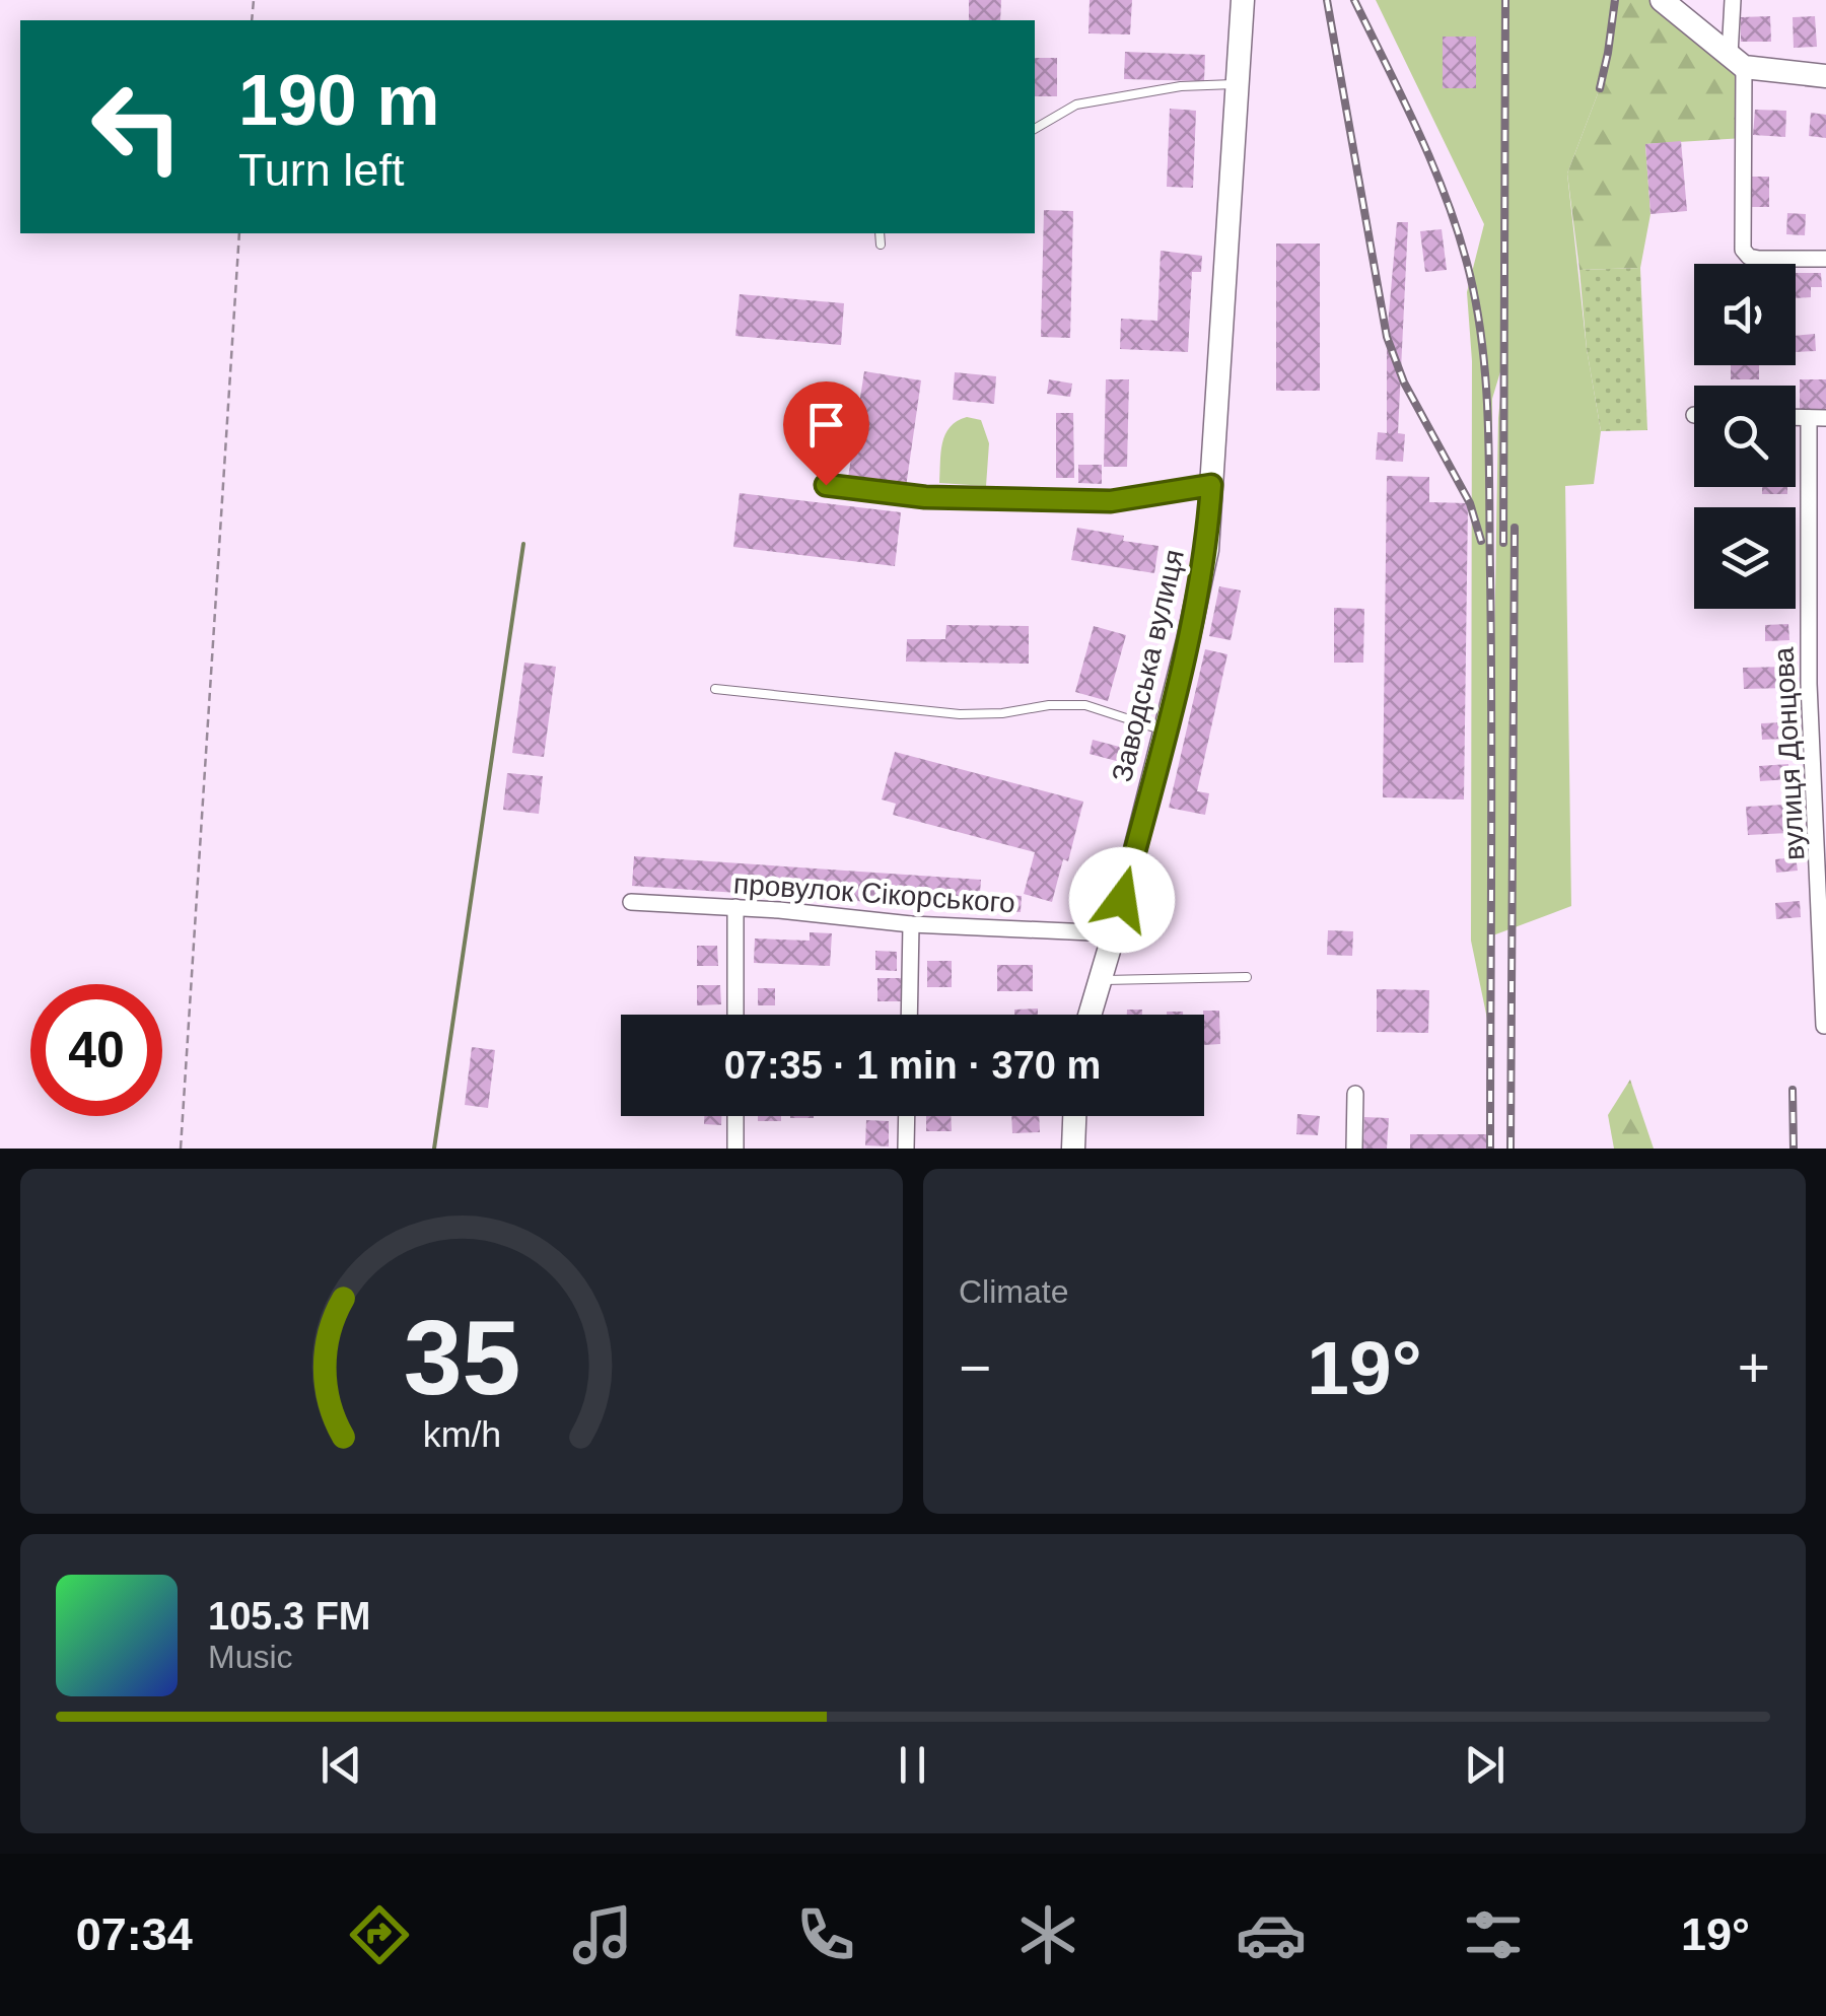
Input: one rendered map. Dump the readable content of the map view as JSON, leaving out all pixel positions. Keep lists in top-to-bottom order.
{
  "streets": {
    "street": ["Заводська вулиця", "вулиця Донцова", "провулок Сікорського"]
  },
  "crossings": [
    ["Заводська вулиця", "провулок Сікорського"]
  ],
  "page": {
    "turn": ["190 m", "Turn left"],
    "limit": "40",
    "trip": "07:35 · 1 min · 370 m",
    "tile": "Climate",
    "heat": ["−", "19°", "+"],
    "song": ["105.3 FM", "Music"],
    "tabs": ["07:34", "19°"],
    "gauge": ["35", "km/h"]
  }
}
